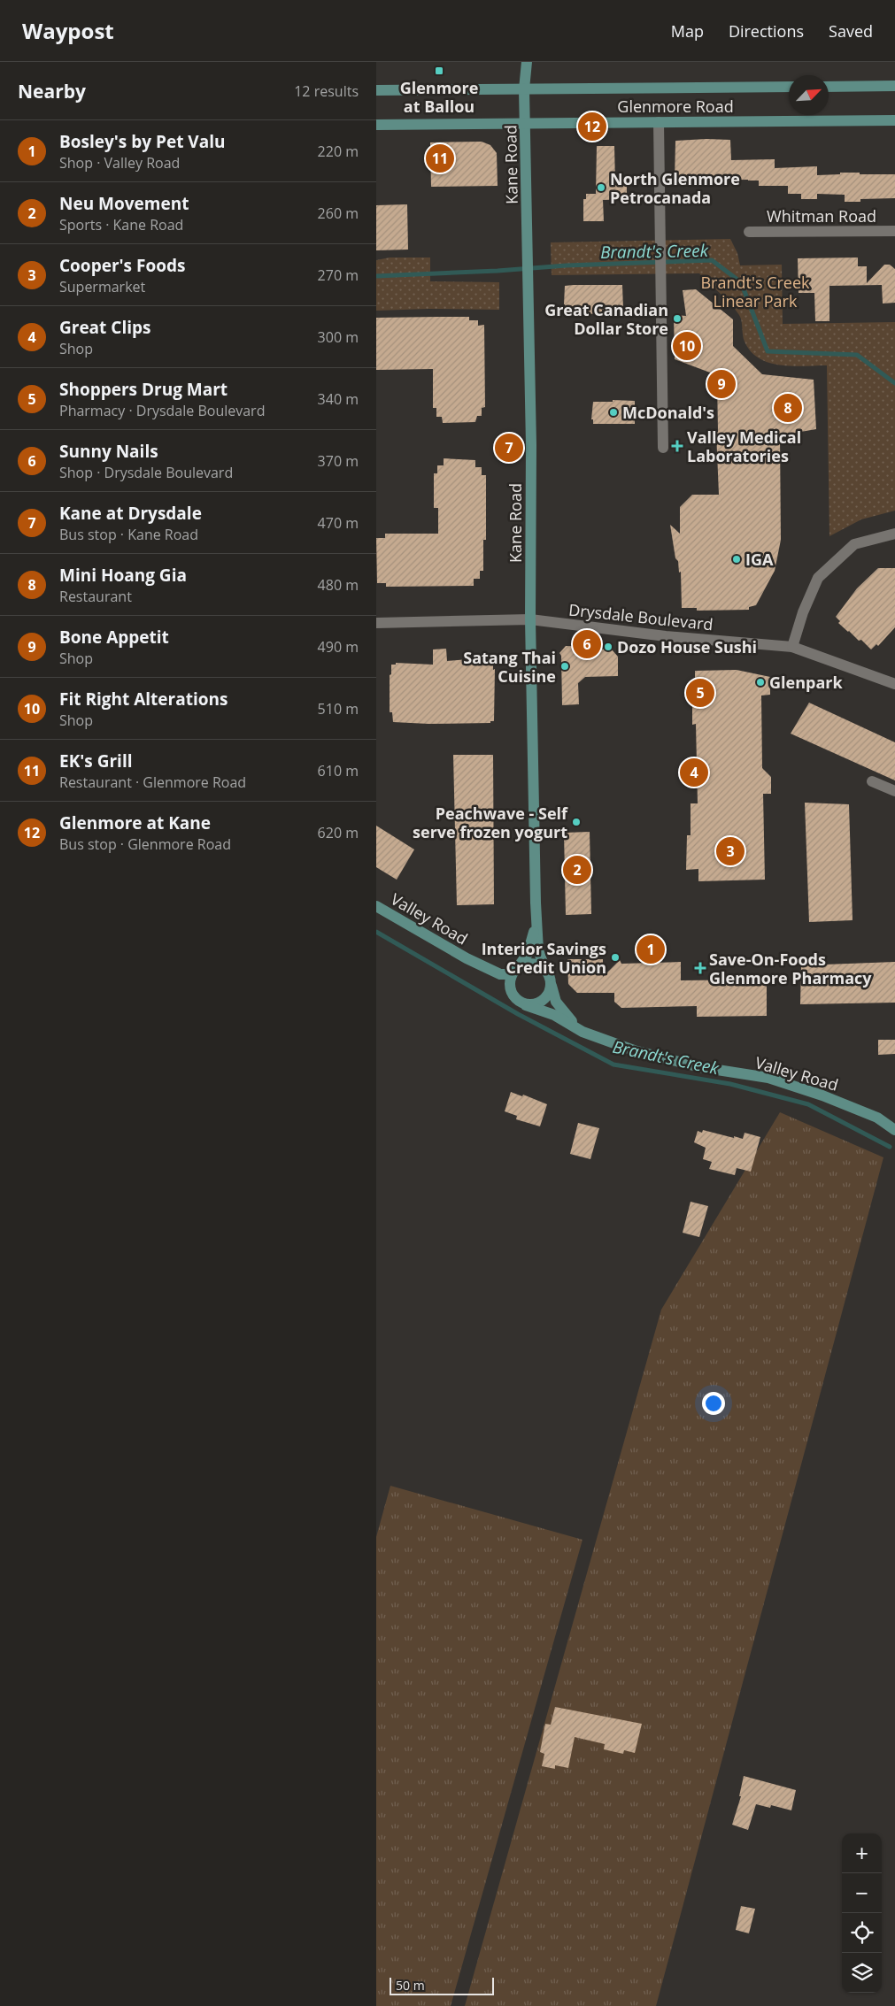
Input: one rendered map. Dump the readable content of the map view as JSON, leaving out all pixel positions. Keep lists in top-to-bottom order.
{
  "streets": {
    "street": [
      "Glenmore Road",
      "Kane Road",
      "Whitman Road",
      "Drysdale Boulevard",
      "Valley Road"
    ]
  },
  "crossings": [
    ["Glenmore Road", "Kane Road"],
    ["Kane Road", "Drysdale Boulevard"],
    ["Kane Road", "Valley Road"]
  ],
  "water": ["Brandt's Creek"],
  "parks": ["Brandt's Creek Linear Park"],
  "places": {
    "transit": ["Glenmore at Ballou"],
    "other": [
      "North Glenmore Petrocanada",
      "Great Canadian Dollar Store",
      "McDonald's",
      "IGA",
      "Dozo House Sushi",
      "Satang Thai Cuisine",
      "Glenpark",
      "Peachwave - Self serve frozen yogurt",
      "Interior Savings Credit Union"
    ],
    "health": ["Valley Medical Laboratories", "Save-On-Foods Glenmore Pharmacy"]
  },
  "scale_bar": "50 m",
  "north": "top right",
  "page": {
    "header": "Waypost",
    "nav": ["Map", "Directions", "Saved"],
    "heading": ["Nearby", "12 results"],
    "pins": [
      "12",
      "11",
      "10",
      "9",
      "8",
      "7",
      "6",
      "5",
      "4",
      "3",
      "2",
      "1"
    ],
    "list": [
      {
        "mark": "1",
        "name": "Bosley's by Pet Valu",
        "note": "Shop · Valley Road",
        "value": "220 m"
      },
      {
        "mark": "2",
        "name": "Neu Movement",
        "note": "Sports · Kane Road",
        "value": "260 m"
      },
      {
        "mark": "3",
        "name": "Cooper's Foods",
        "note": "Supermarket",
        "value": "270 m"
      },
      {
        "mark": "4",
        "name": "Great Clips",
        "note": "Shop",
        "value": "300 m"
      },
      {
        "mark": "5",
        "name": "Shoppers Drug Mart",
        "note": "Pharmacy · Drysdale Boulevard",
        "value": "340 m"
      },
      {
        "mark": "6",
        "name": "Sunny Nails",
        "note": "Shop · Drysdale Boulevard",
        "value": "370 m"
      },
      {
        "mark": "7",
        "name": "Kane at Drysdale",
        "note": "Bus stop · Kane Road",
        "value": "470 m"
      },
      {
        "mark": "8",
        "name": "Mini Hoang Gia",
        "note": "Restaurant",
        "value": "480 m"
      },
      {
        "mark": "9",
        "name": "Bone Appetit",
        "note": "Shop",
        "value": "490 m"
      },
      {
        "mark": "10",
        "name": "Fit Right Alterations",
        "note": "Shop",
        "value": "510 m"
      },
      {
        "mark": "11",
        "name": "EK's Grill",
        "note": "Restaurant · Glenmore Road",
        "value": "610 m"
      },
      {
        "mark": "12",
        "name": "Glenmore at Kane",
        "note": "Bus stop · Glenmore Road",
        "value": "620 m"
      }
    ],
    "map_buttons": ["+", "−"],
    "scale": "50 m"
  }
}
